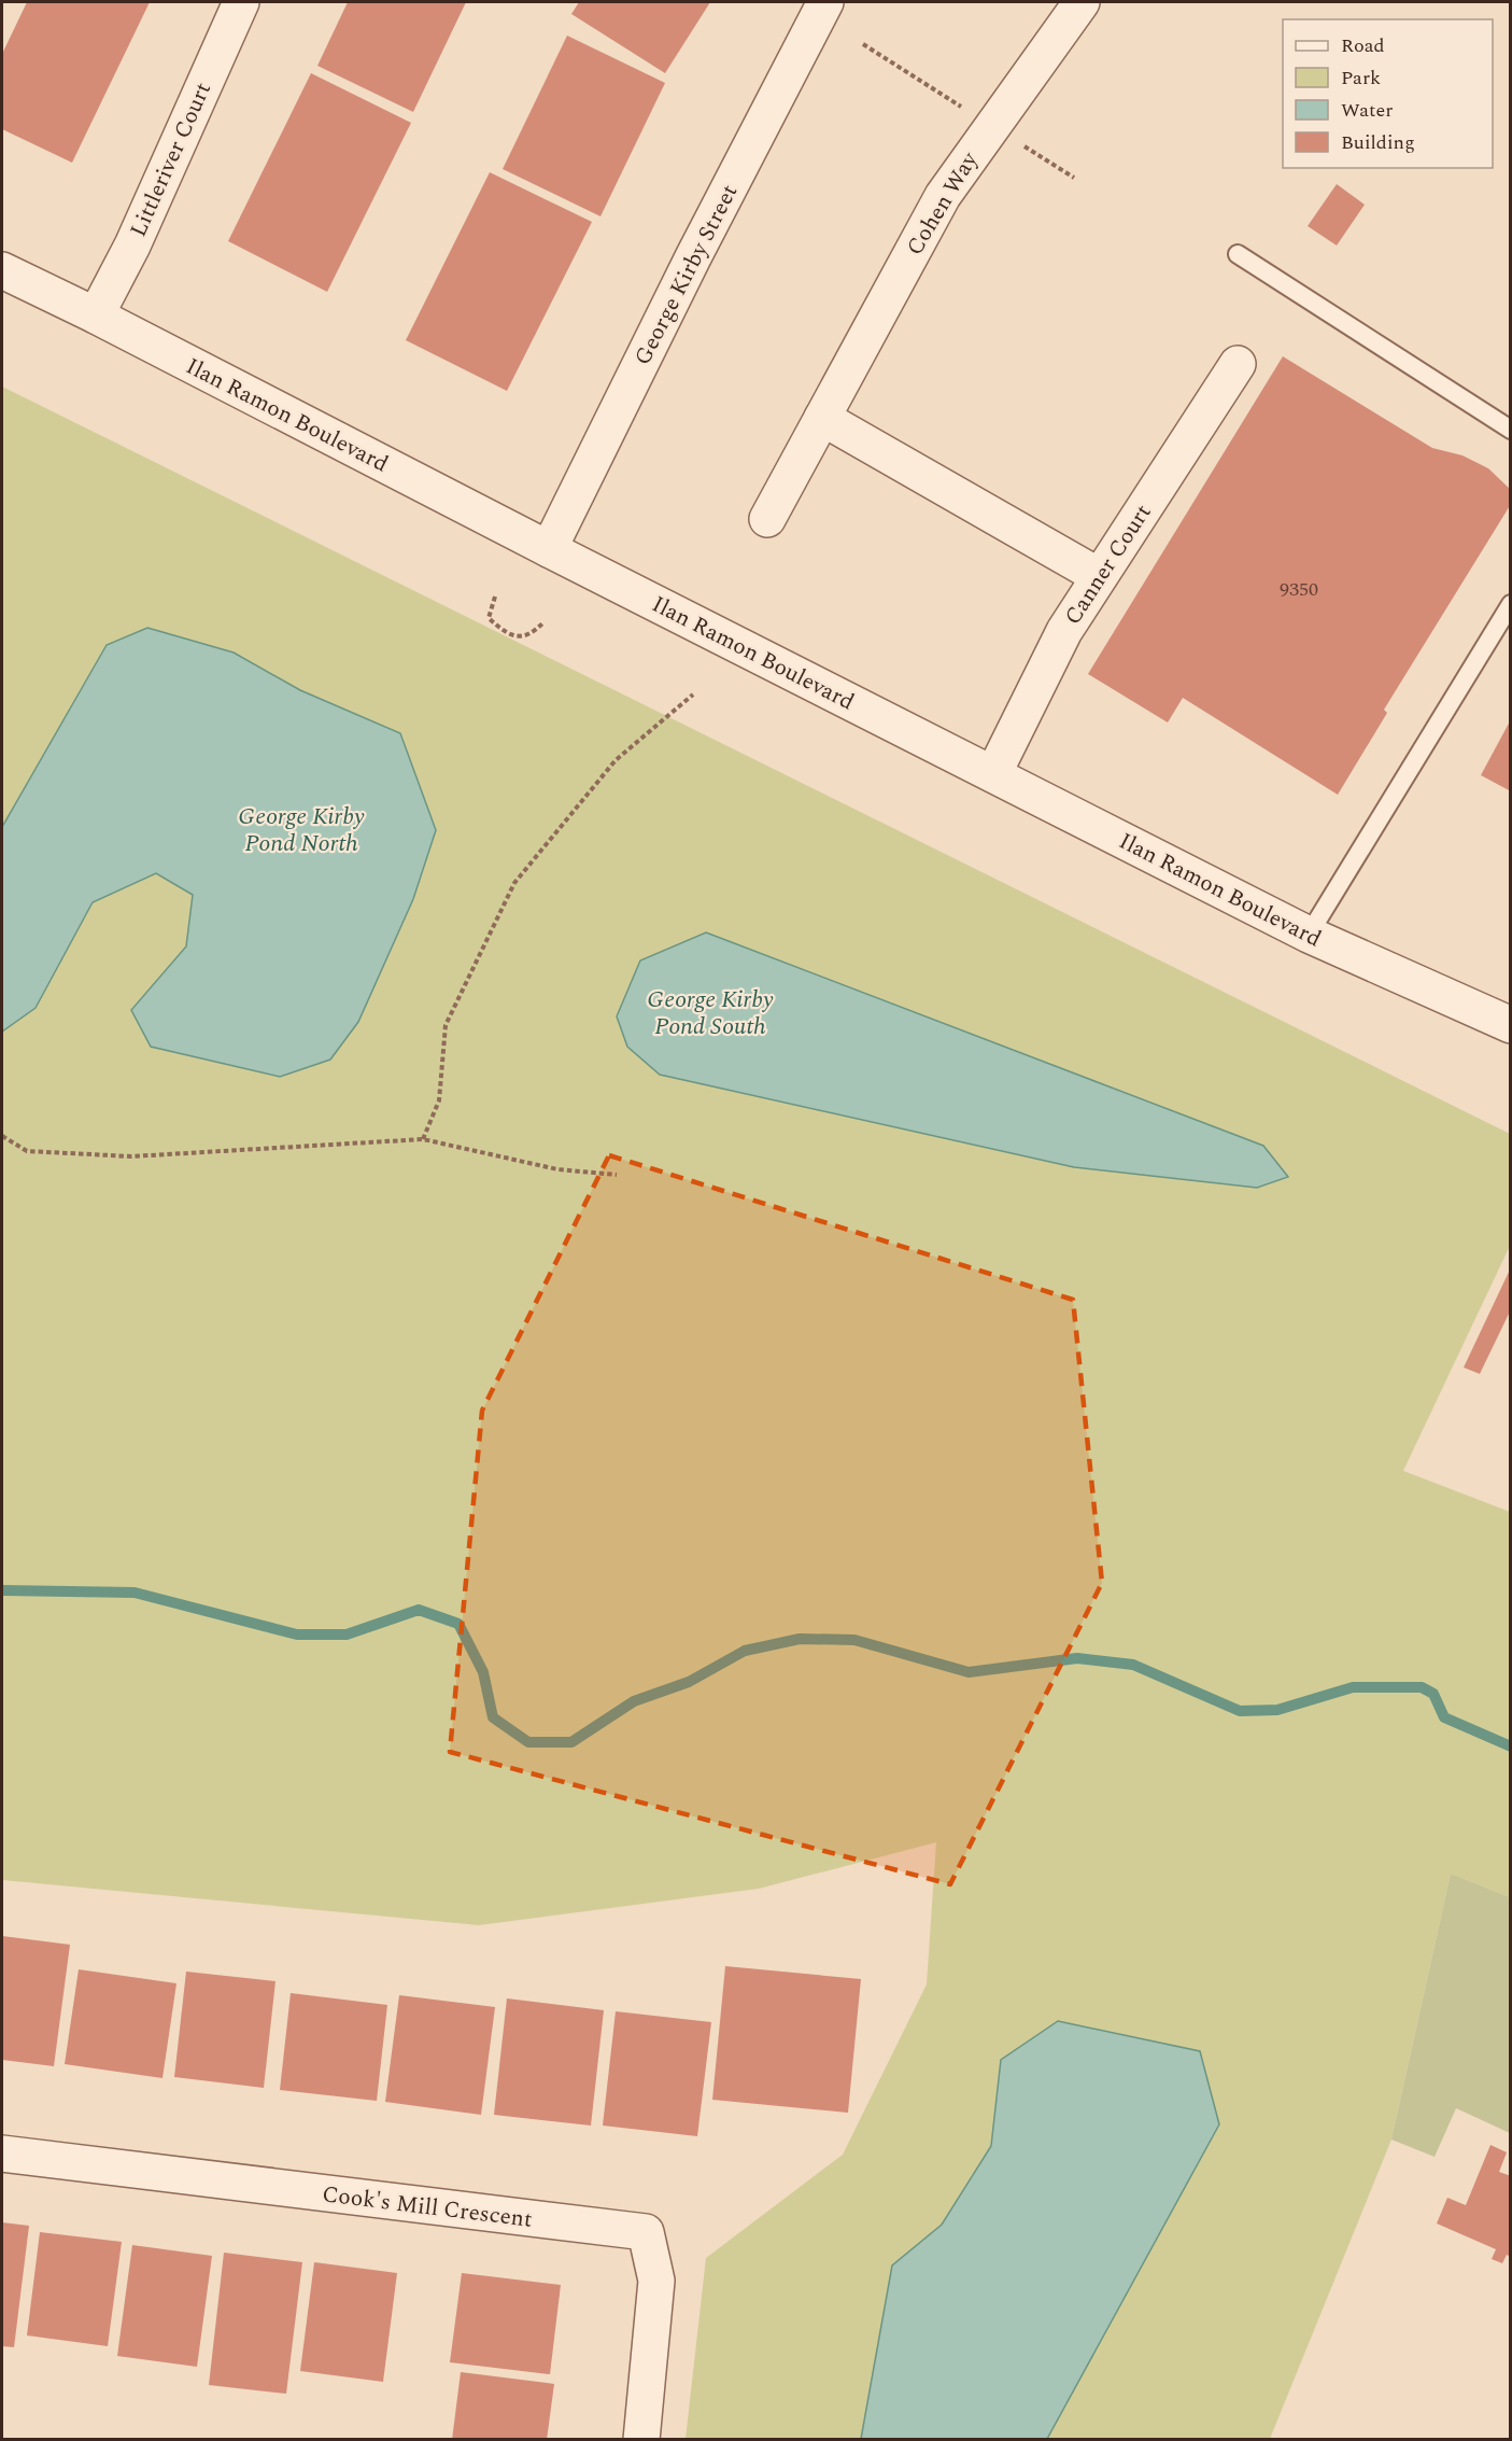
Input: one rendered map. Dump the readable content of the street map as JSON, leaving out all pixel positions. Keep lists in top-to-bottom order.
{
  "streets": {
    "street": [
      "Littleriver Court",
      "Cohen Way",
      "George Kirby Street",
      "Ilan Ramon Boulevard",
      "Canner Court",
      "Cook's Mill Crescent"
    ]
  },
  "crossings": [
    ["Littleriver Court", "Ilan Ramon Boulevard"],
    ["George Kirby Street", "Ilan Ramon Boulevard"],
    ["Ilan Ramon Boulevard", "Canner Court"]
  ],
  "water": ["George Kirby Pond North", "George Kirby Pond South"],
  "house_numbers": ["9350"],
  "legend": [
    "Road",
    "Park",
    "Water",
    "Building"
  ]
}
